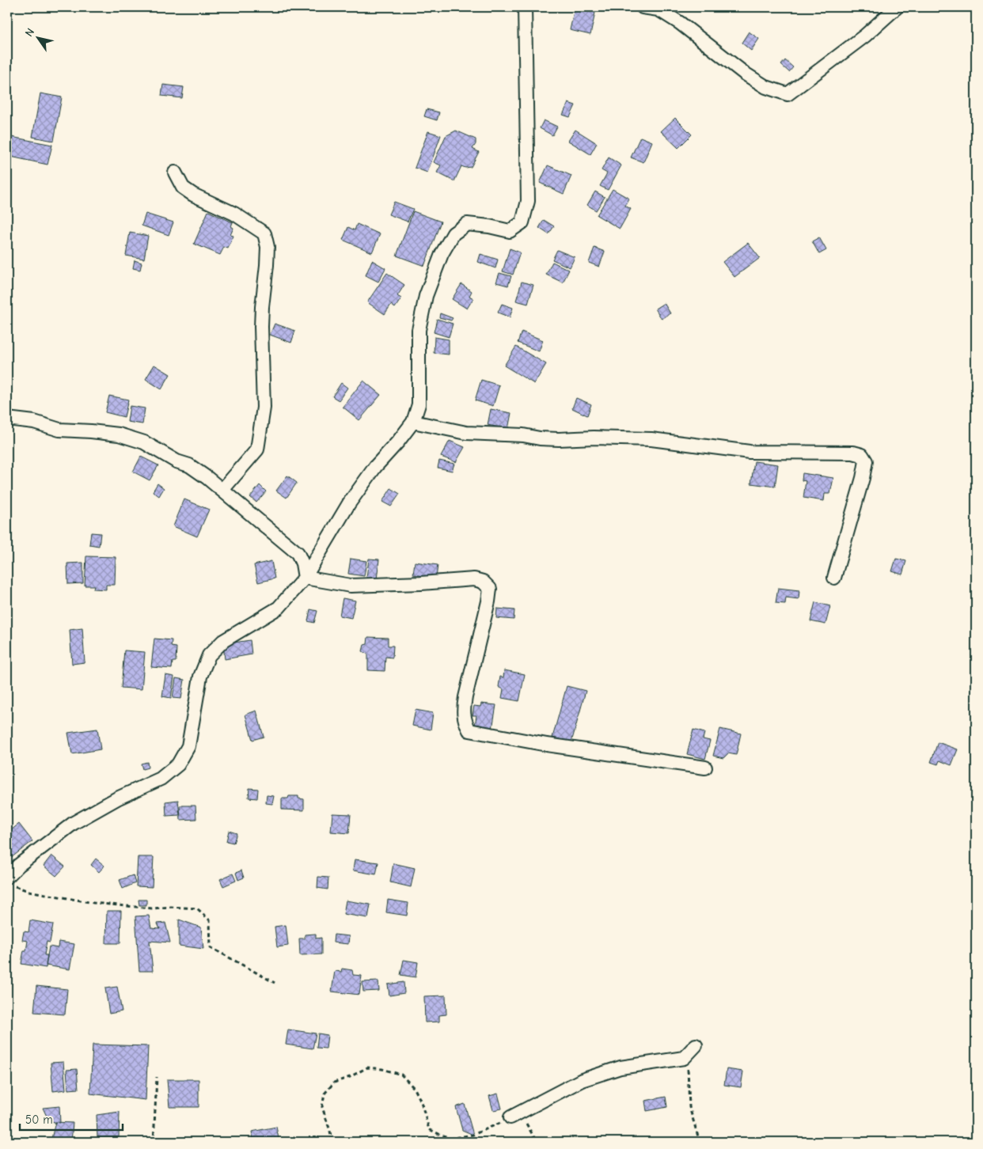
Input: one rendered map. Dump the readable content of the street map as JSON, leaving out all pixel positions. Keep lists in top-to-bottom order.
{
  "scale_bar": "50 m",
  "north": "top left"
}
